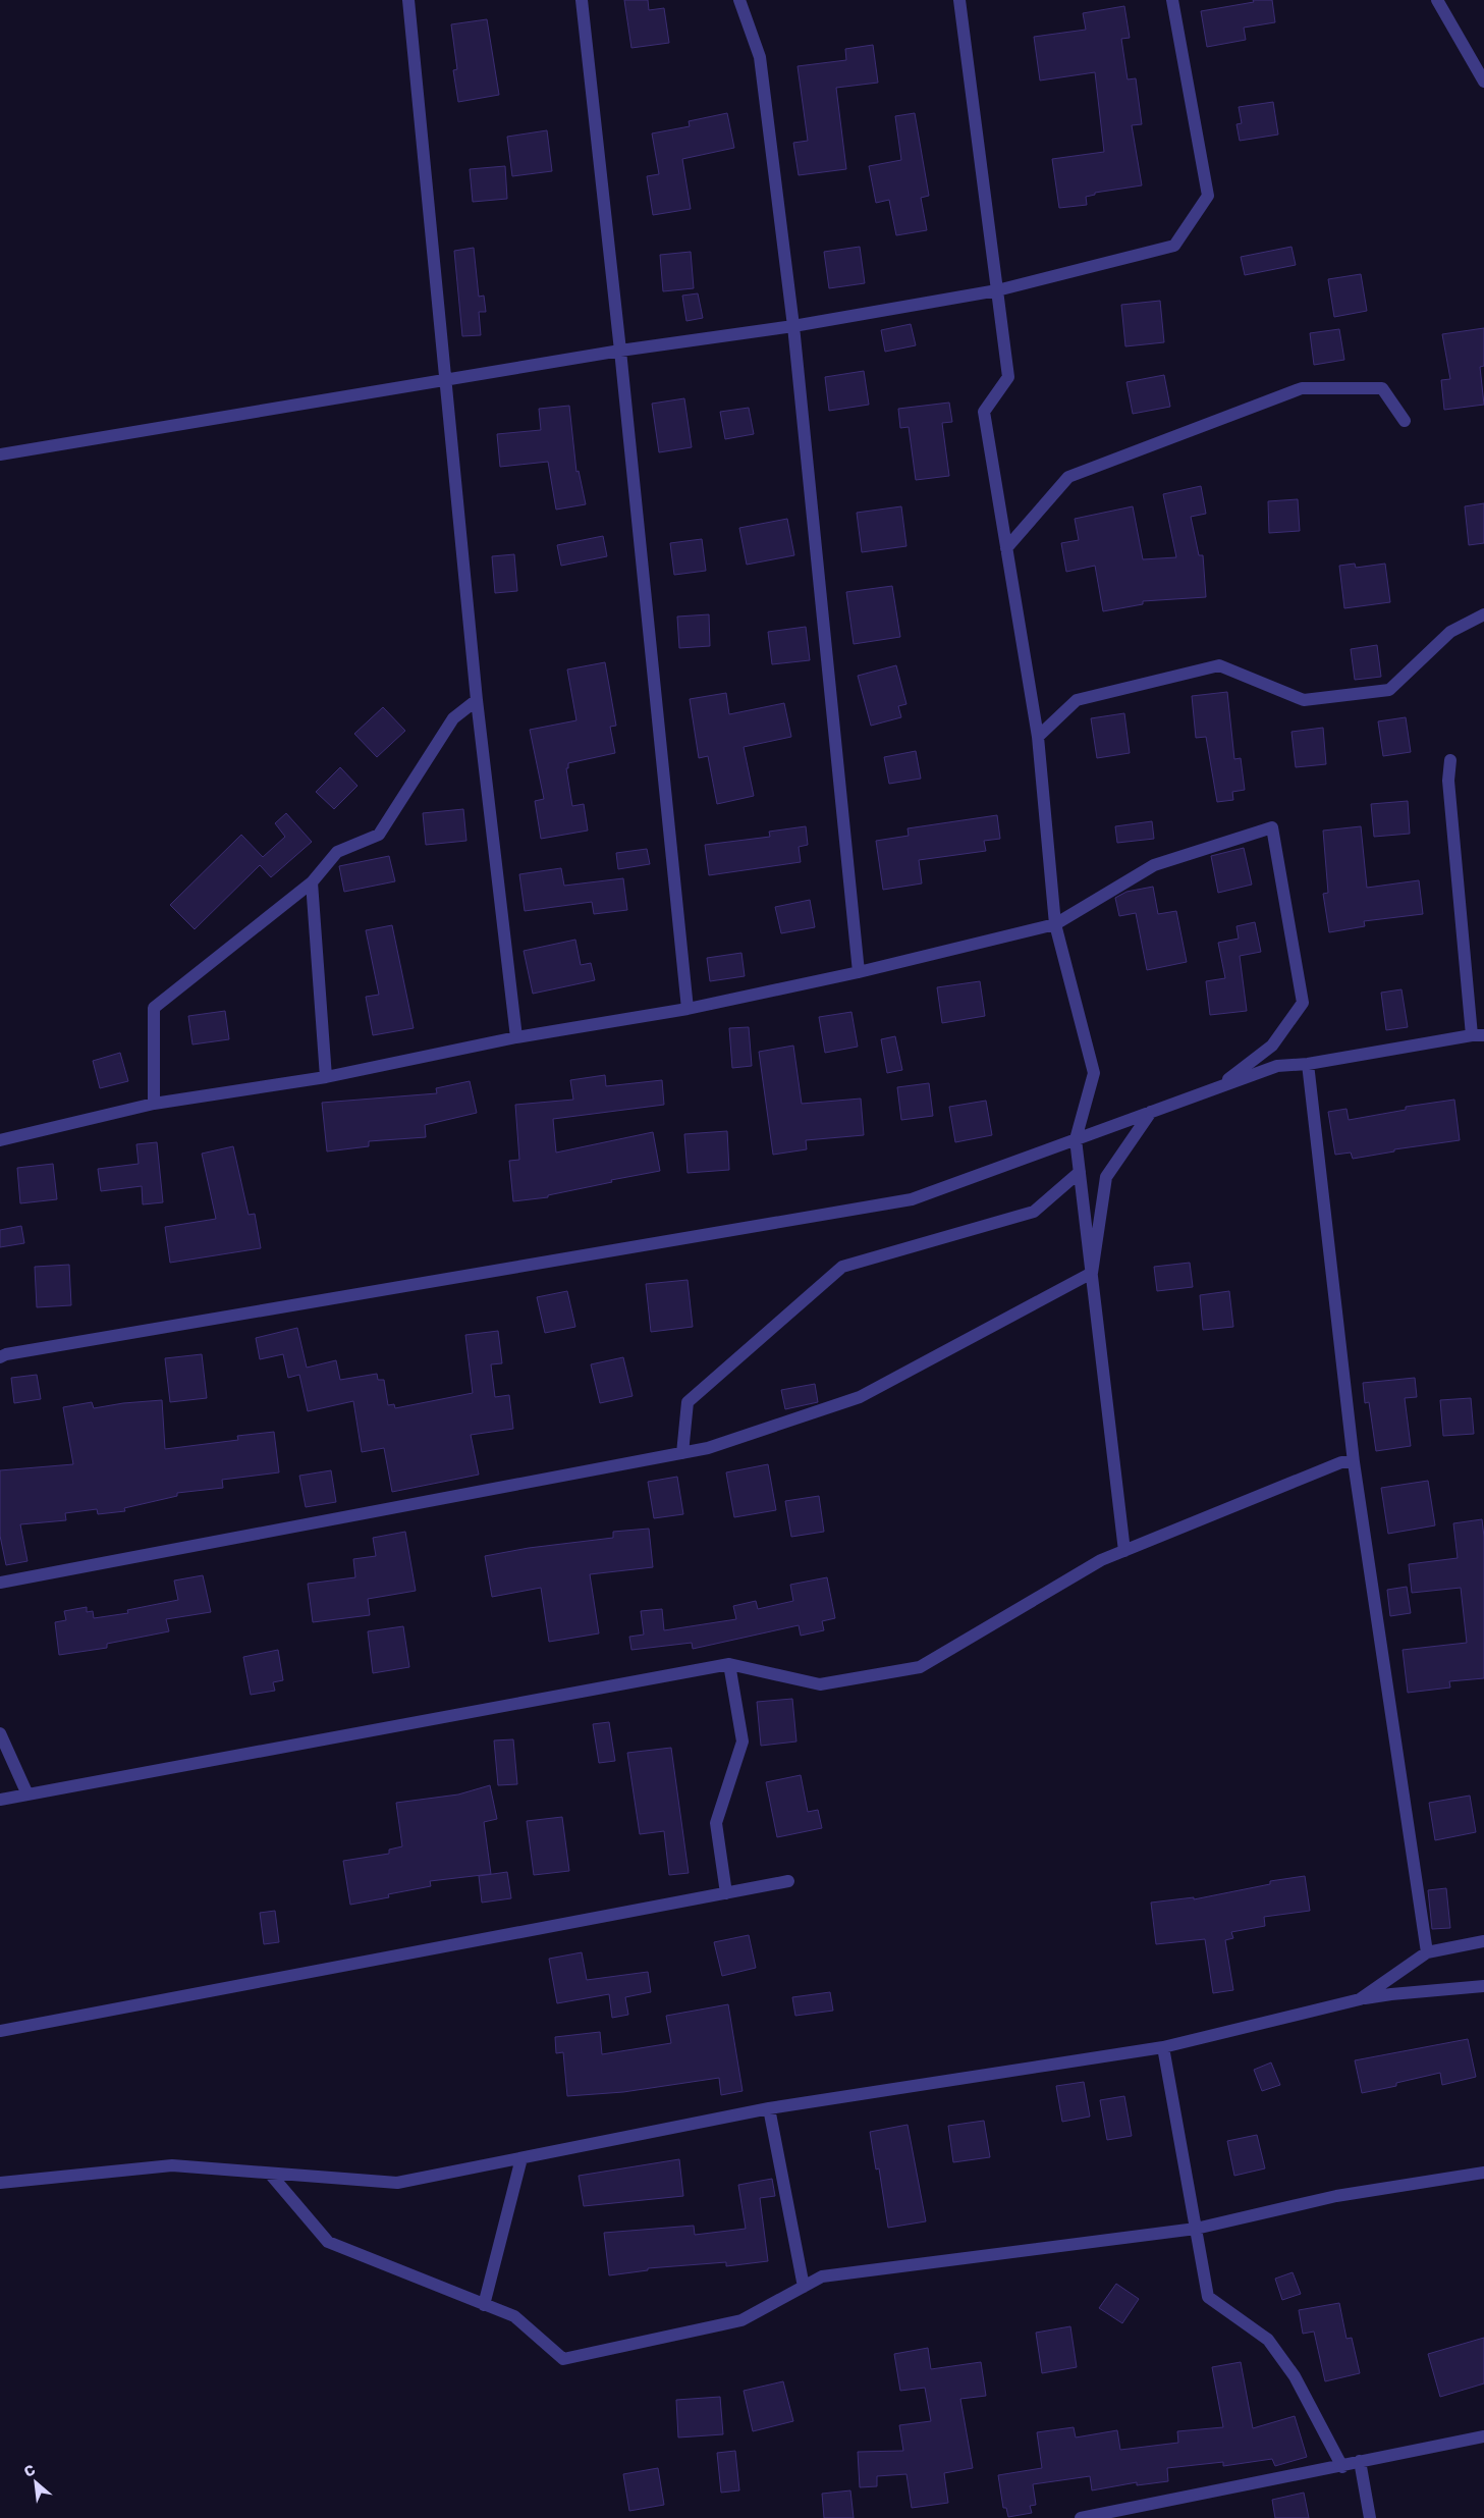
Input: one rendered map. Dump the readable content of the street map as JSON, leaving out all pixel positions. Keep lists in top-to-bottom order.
{
  "north": "top left"
}
